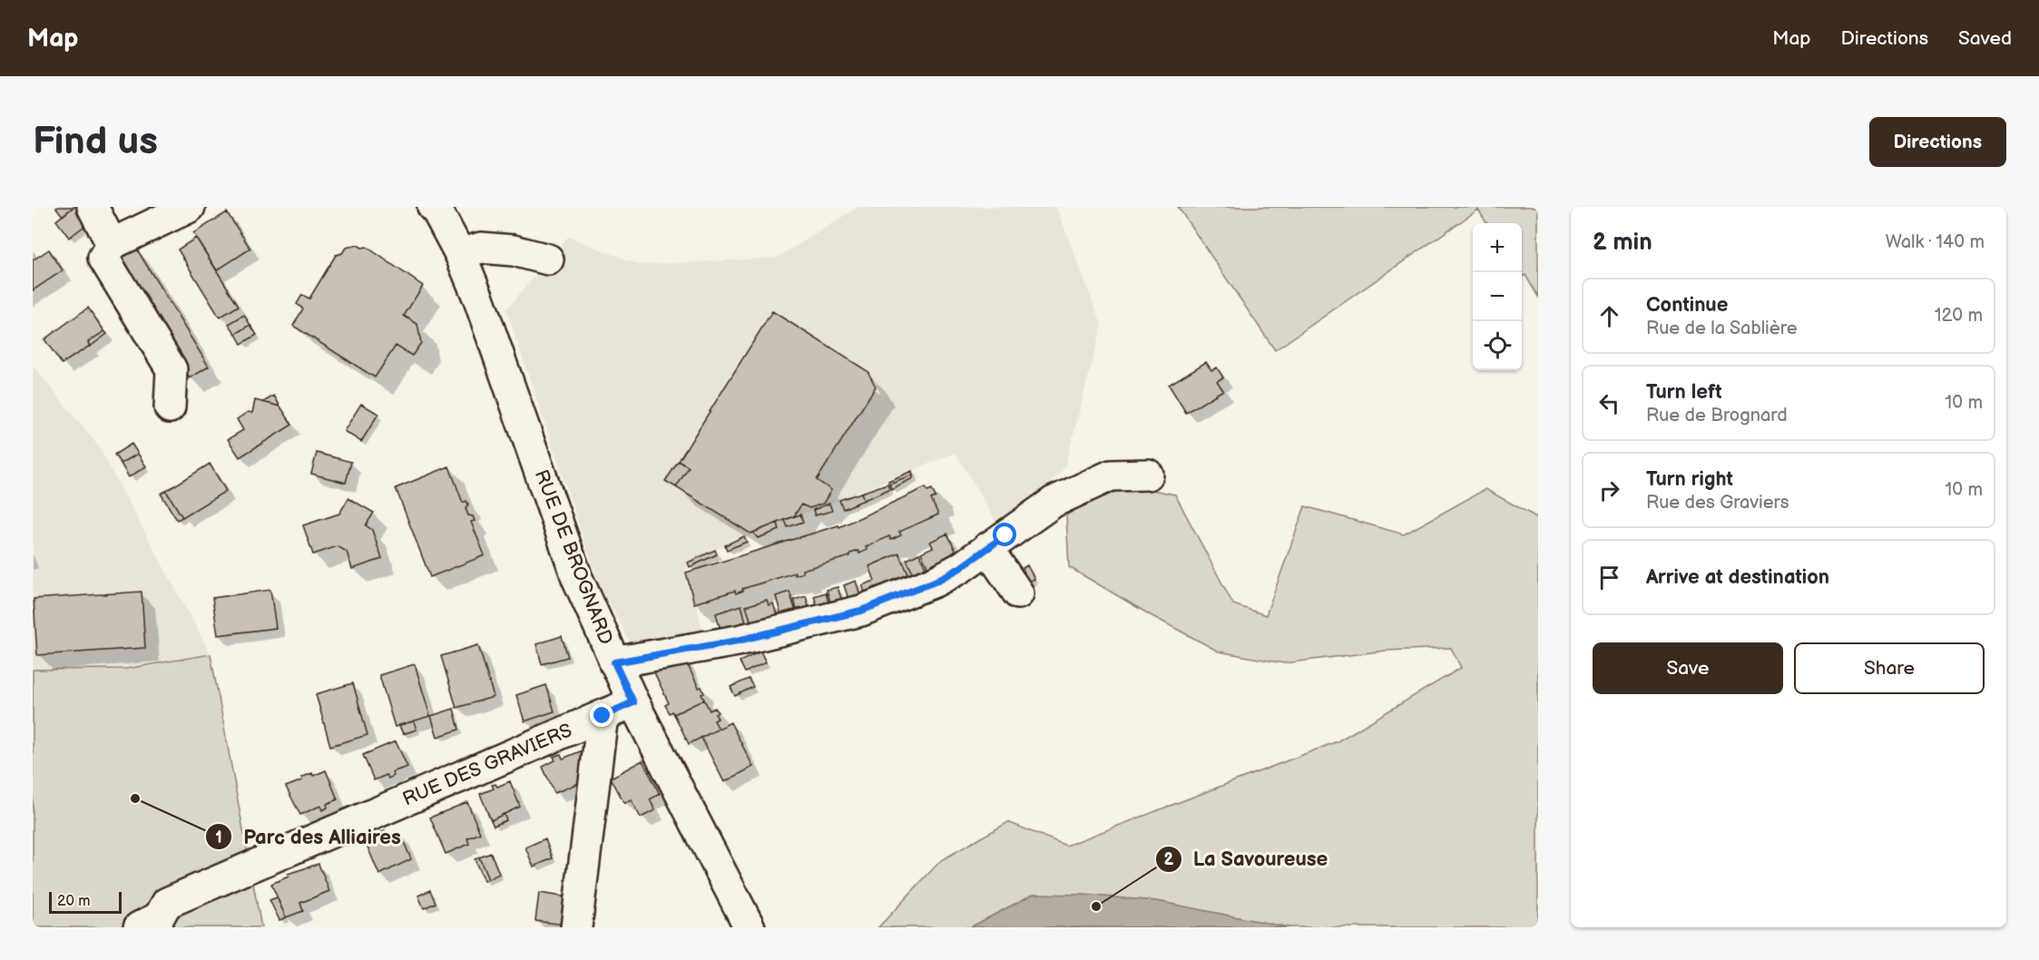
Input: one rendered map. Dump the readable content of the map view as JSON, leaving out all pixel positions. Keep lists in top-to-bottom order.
{
  "streets": {
    "street": ["RUE DE BROGNARD", "RUE DES GRAVIERS"]
  },
  "crossings": [
    ["RUE DE BROGNARD", "RUE DES GRAVIERS"]
  ],
  "places": ["Parc des Alliaires", "La Savoureuse"],
  "scale_bar": "20 m",
  "page": {
    "header": "Map",
    "nav": ["Map", "Directions", "Saved"],
    "buttons": [
      "Directions",
      ["Save", "Share"]
    ],
    "title": "Find us",
    "heading": ["2 min", "Walk · 140 m"],
    "map_buttons": ["+", "−"],
    "list": [
      ["Continue", "Rue de la Sablière", "120 m"],
      ["Turn left", "Rue de Brognard", "10 m"],
      ["Turn right", "Rue des Graviers", "10 m"],
      "Arrive at destination"
    ],
    "scale": "20 m"
  }
}
